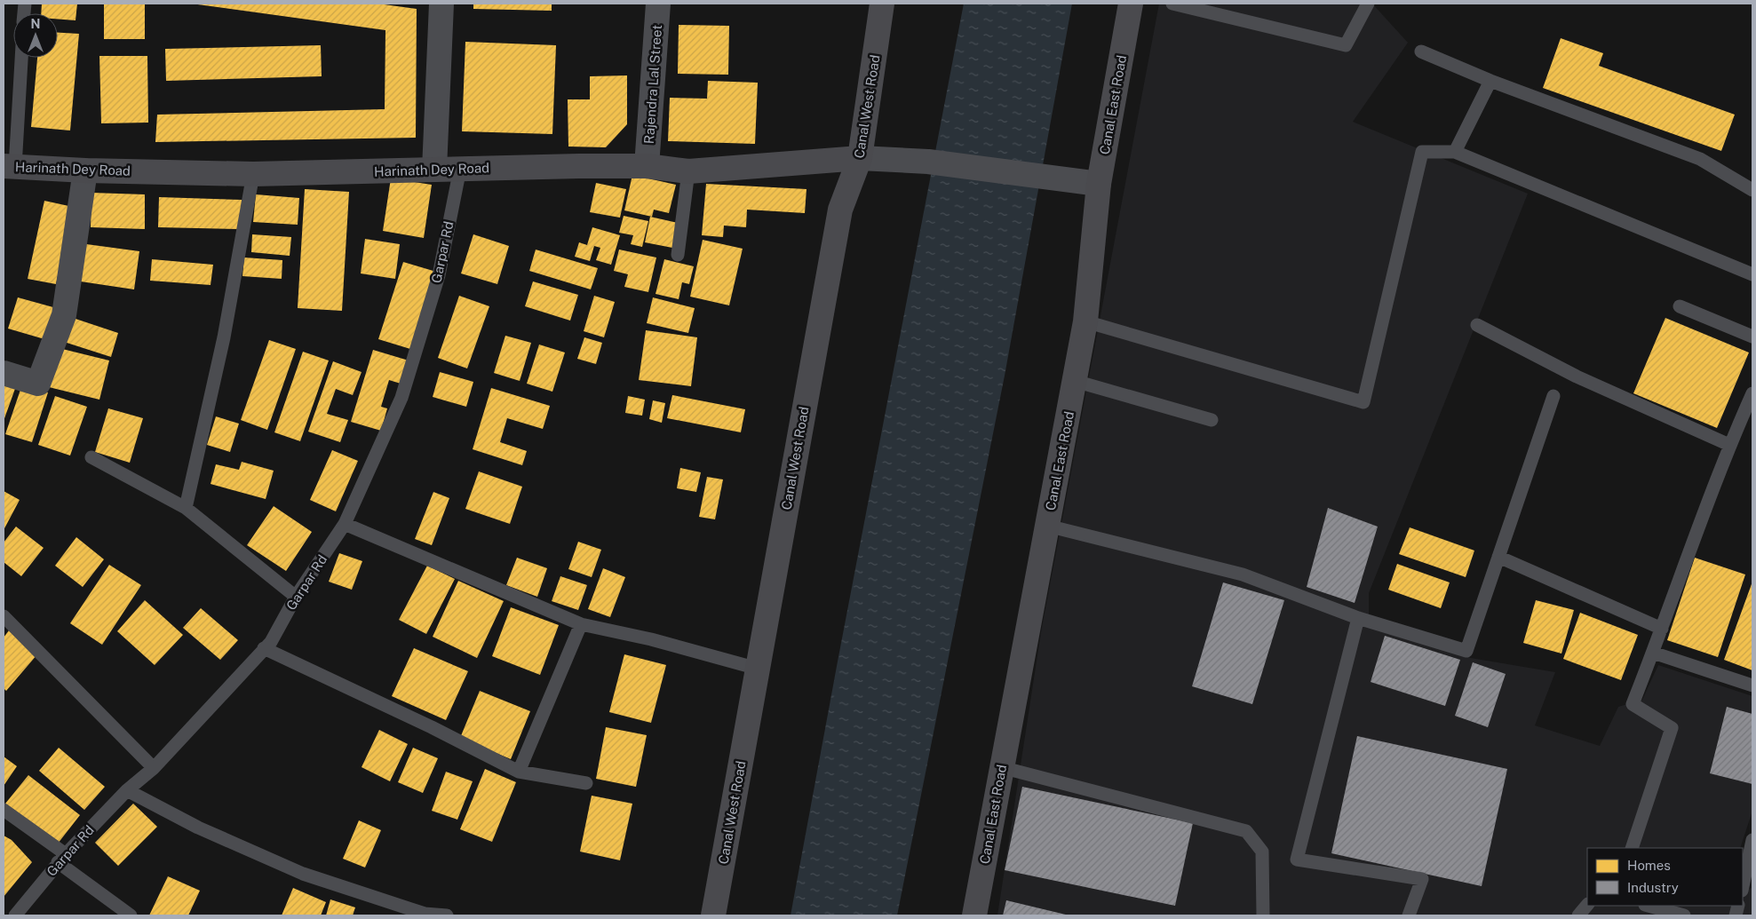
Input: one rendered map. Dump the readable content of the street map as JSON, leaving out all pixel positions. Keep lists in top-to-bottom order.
{
  "streets": {
    "main road": ["Canal East Road", "Canal West Road", "Harinath Dey Road"],
    "street": ["Rajendra Lal Street"],
    "lane": ["Garpar Rd"]
  },
  "crossings": [
    ["Rajendra Lal Street", "Harinath Dey Road"],
    ["Canal West Road", "Harinath Dey Road"],
    ["Harinath Dey Road", "Garpar Rd"]
  ],
  "legend": ["Homes", "Industry"],
  "north": "top"
}
